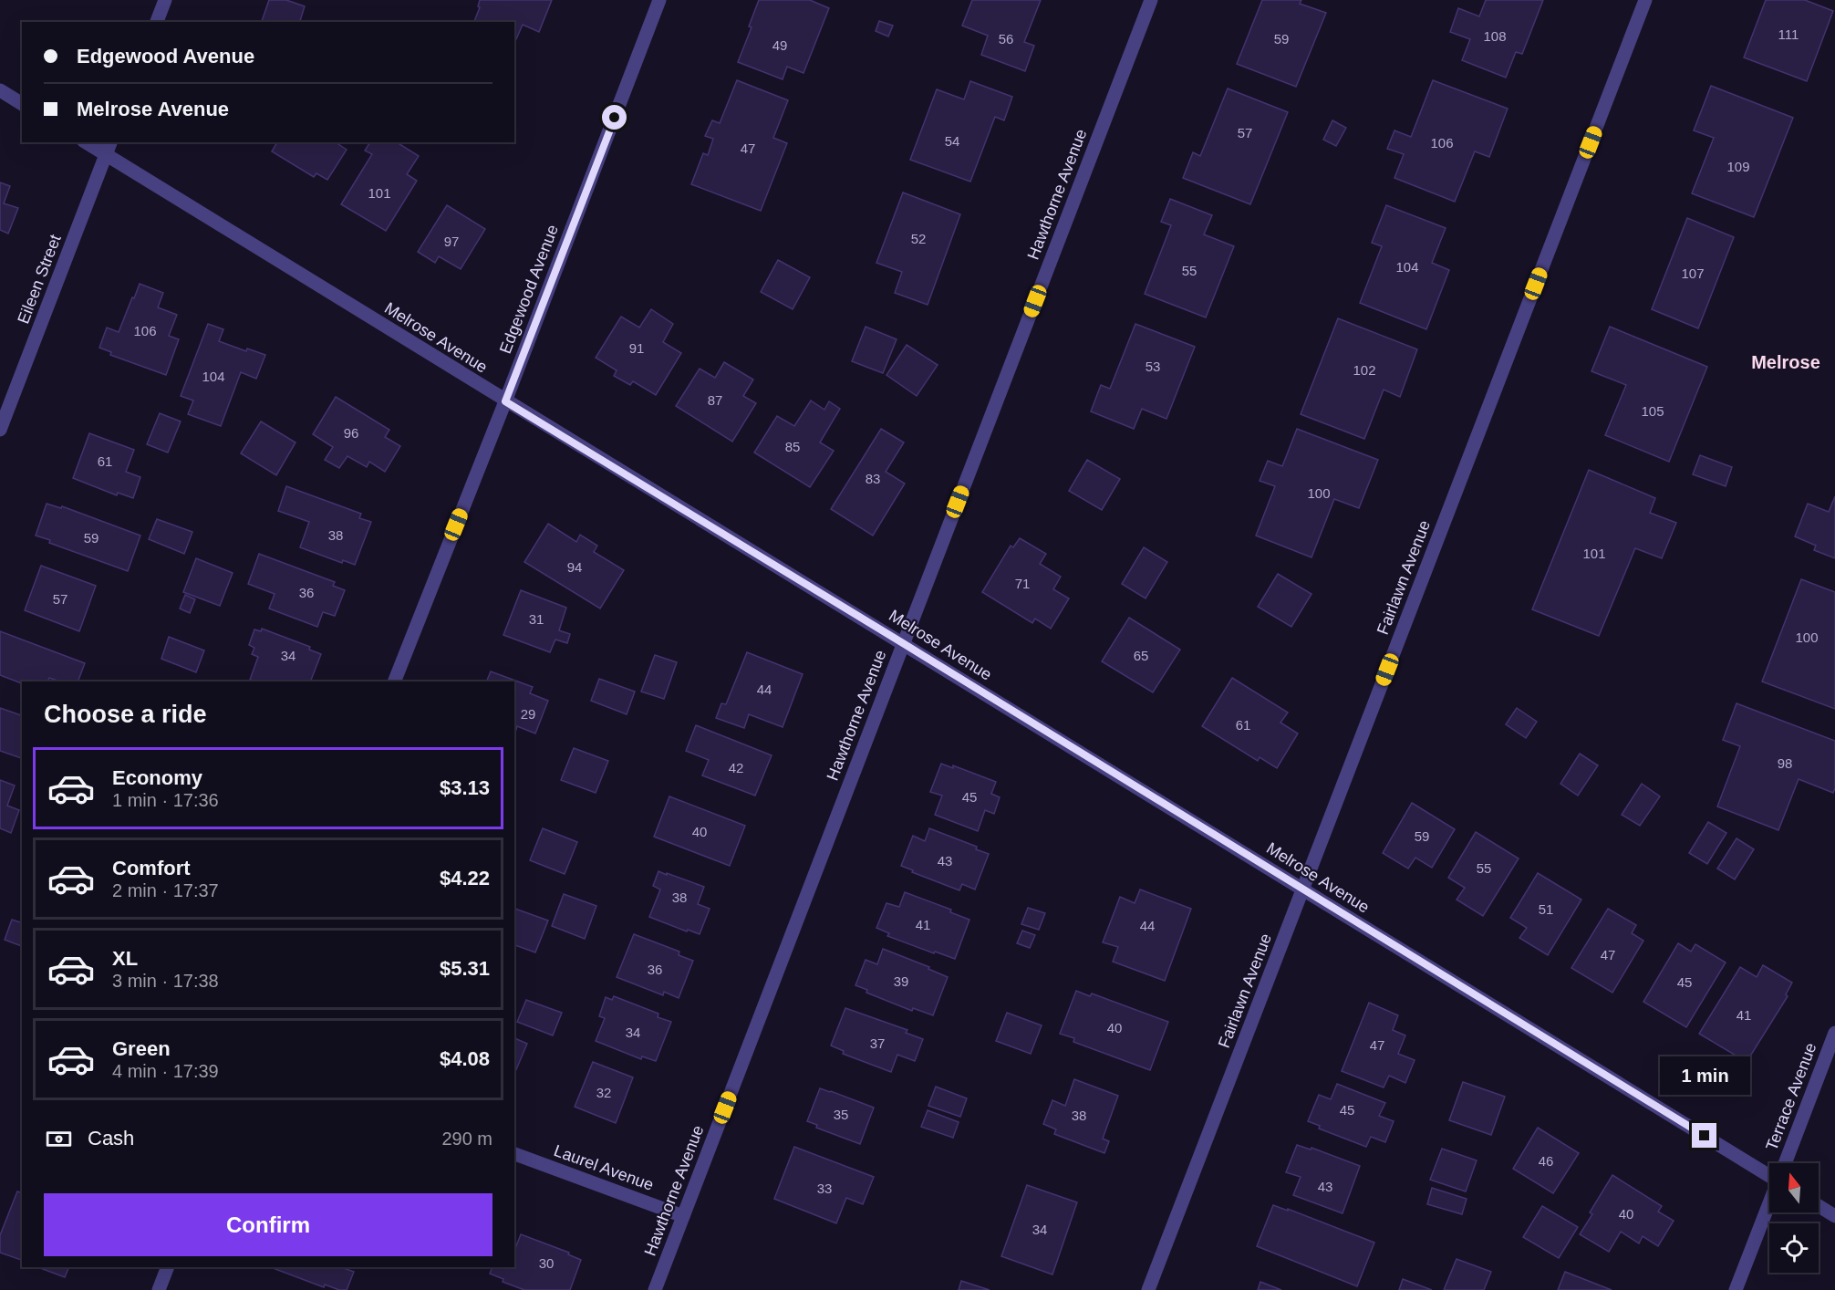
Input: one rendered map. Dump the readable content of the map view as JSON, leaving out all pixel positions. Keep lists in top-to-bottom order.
{
  "streets": {
    "street": [
      "Hawthorne Avenue",
      "Eileen Street",
      "Edgewood Avenue",
      "Melrose Avenue",
      "Fairlawn Avenue",
      "Terrace Avenue",
      "Laurel Avenue"
    ]
  },
  "crossings": [
    ["Hawthorne Avenue", "Melrose Avenue"],
    ["Hawthorne Avenue", "Laurel Avenue"],
    ["Eileen Street", "Melrose Avenue"],
    ["Edgewood Avenue", "Melrose Avenue"],
    ["Melrose Avenue", "Fairlawn Avenue"]
  ],
  "districts": ["Melrose"],
  "house_numbers": [
    "111",
    "108",
    "56",
    "59",
    "49",
    "57",
    "54",
    "106",
    "47",
    "109",
    "101",
    "52",
    "97",
    "104",
    "55",
    "107",
    "106",
    "91",
    "53",
    "102",
    "104",
    "87",
    "105",
    "96",
    "85",
    "61",
    "83",
    "100",
    "38",
    "59",
    "101",
    "94",
    "71",
    "36",
    "57",
    "31",
    "100",
    "34",
    "65",
    "44",
    "29",
    "61",
    "98",
    "42",
    "45",
    "40",
    "59",
    "43",
    "55",
    "38",
    "51",
    "41",
    "44",
    "47",
    "36",
    "39",
    "45",
    "41",
    "40",
    "34",
    "37",
    "47",
    "32",
    "45",
    "35",
    "38",
    "46",
    "43",
    "33",
    "40",
    "34",
    "30"
  ],
  "north": "top",
  "page": {
    "banner": ["Edgewood Avenue", "Melrose Avenue"],
    "heading": "Choose a ride",
    "list": [
      {
        "name": "Economy",
        "note": "1 min · 17:36",
        "value": "$3.13"
      },
      {
        "name": "Comfort",
        "note": "2 min · 17:37",
        "value": "$4.22"
      },
      {
        "name": "XL",
        "note": "3 min · 17:38",
        "value": "$5.31"
      },
      {
        "name": "Green",
        "note": "4 min · 17:39",
        "value": "$4.08"
      }
    ],
    "bubble": "1 min",
    "pay": ["Cash", "290 m"],
    "buttons": "Confirm"
  }
}
